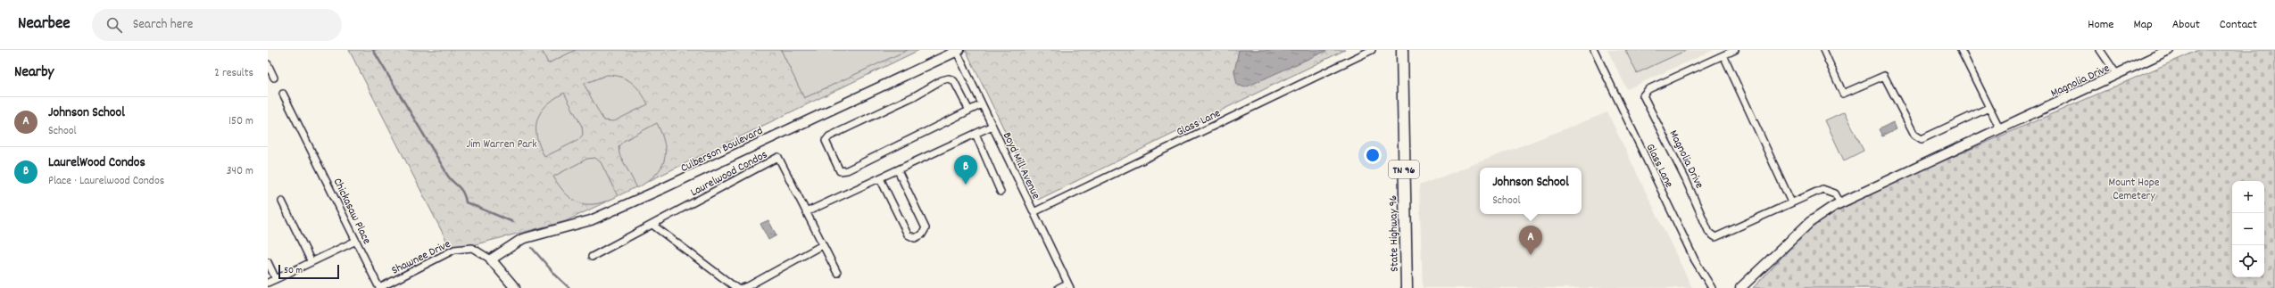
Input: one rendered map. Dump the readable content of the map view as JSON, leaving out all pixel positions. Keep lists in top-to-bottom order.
{
  "streets": {
    "main road": ["TN 96", "State Highway 96"],
    "street": [
      "Magnolia Drive",
      "Glass Lane",
      "Culberson Boulevard",
      "Boyd Mill Avenue",
      "Laurelwood Condos",
      "Chickasaw Place",
      "Shawnee Drive"
    ]
  },
  "crossings": [
    ["Glass Lane", "Boyd Mill Avenue"],
    ["Culberson Boulevard", "Boyd Mill Avenue"],
    ["Culberson Boulevard", "Shawnee Drive"],
    ["Chickasaw Place", "Shawnee Drive"]
  ],
  "parks": ["Jim Warren Park", "Mount Hope Cemetery"],
  "scale_bar": "50 m",
  "page": {
    "header": "Nearbee",
    "search": "Search here",
    "nav": [
      "Home",
      "Map",
      "About",
      "Contact"
    ],
    "heading": ["Nearby", "2 results"],
    "list": [
      {
        "mark": "A",
        "name": "Johnson School",
        "note": "School",
        "value": "150 m"
      },
      {
        "mark": "B",
        "name": "LaurelWood Condos",
        "note": "Place · Laurelwood Condos",
        "value": "340 m"
      }
    ],
    "pins": ["B", "A"],
    "popup": ["Johnson School", "School"],
    "map_buttons": ["+", "−"],
    "scale": "50 m"
  }
}
